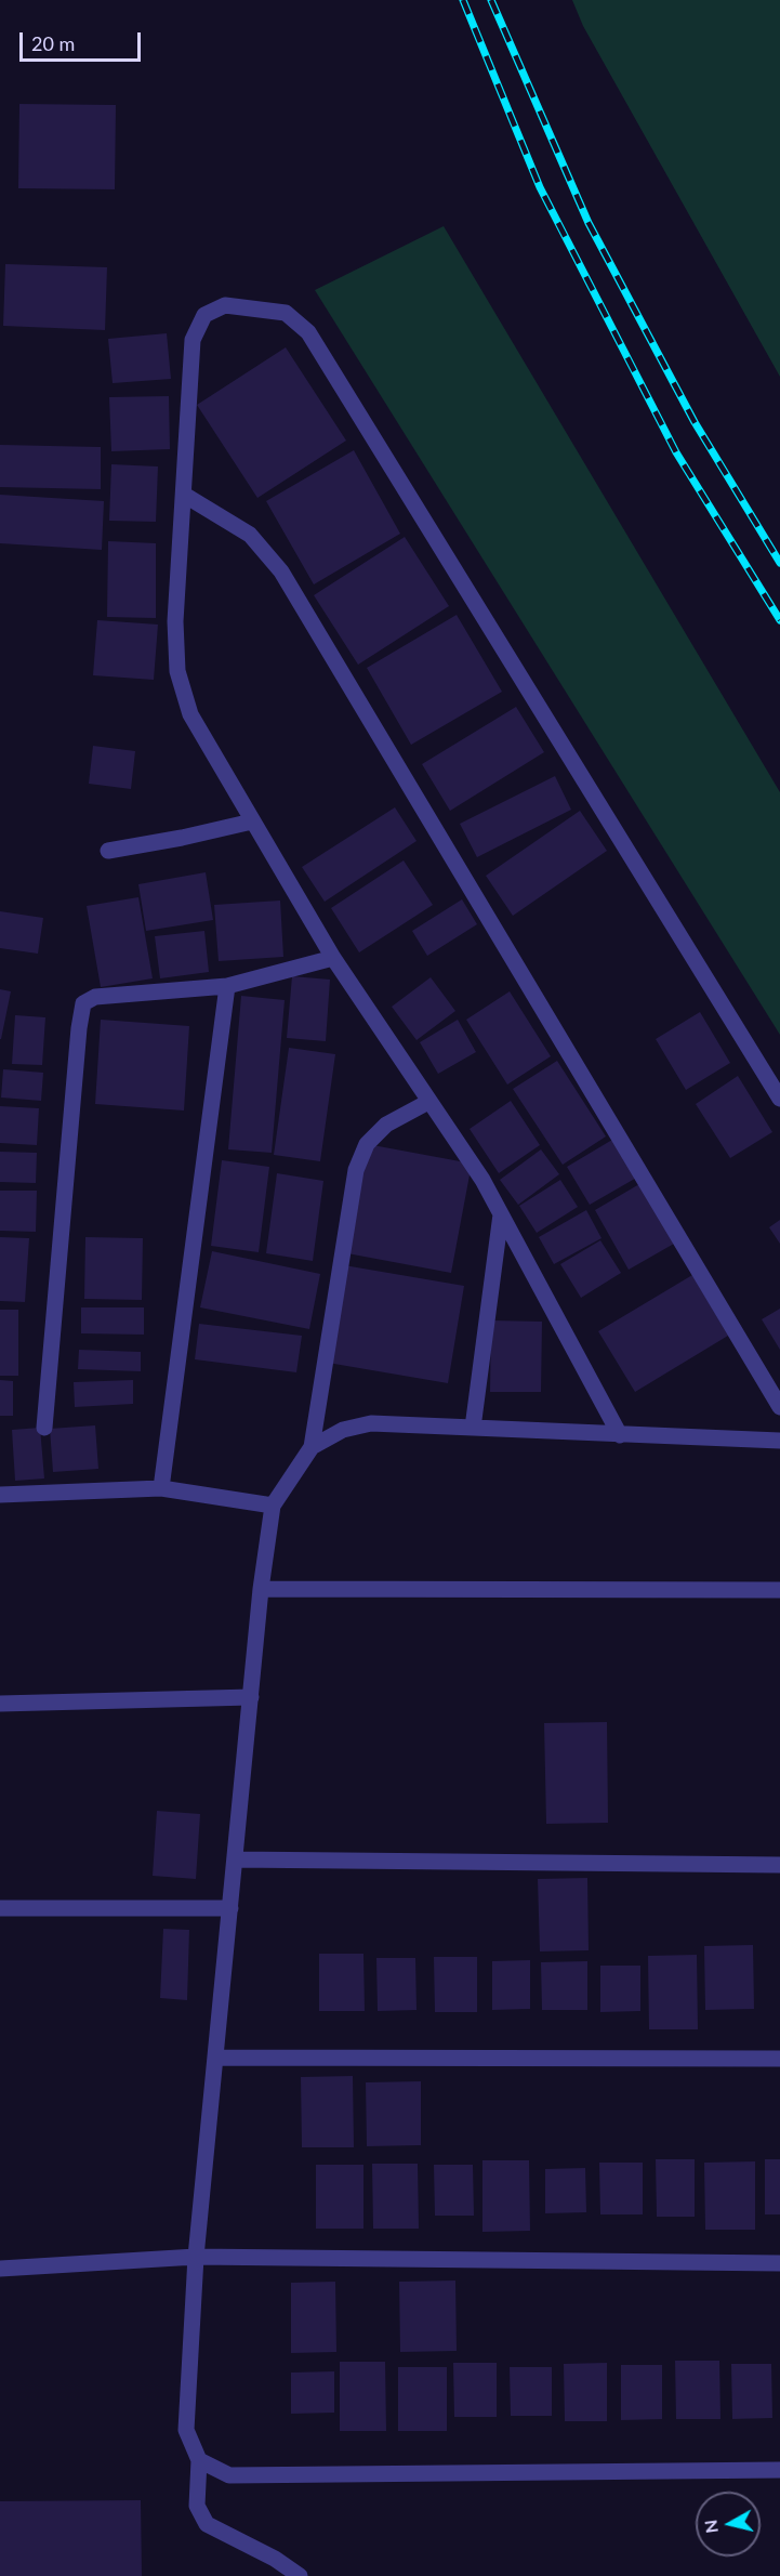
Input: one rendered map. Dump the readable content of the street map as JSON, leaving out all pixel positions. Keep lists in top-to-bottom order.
{
  "scale_bar": "20 m",
  "north": "left"
}
